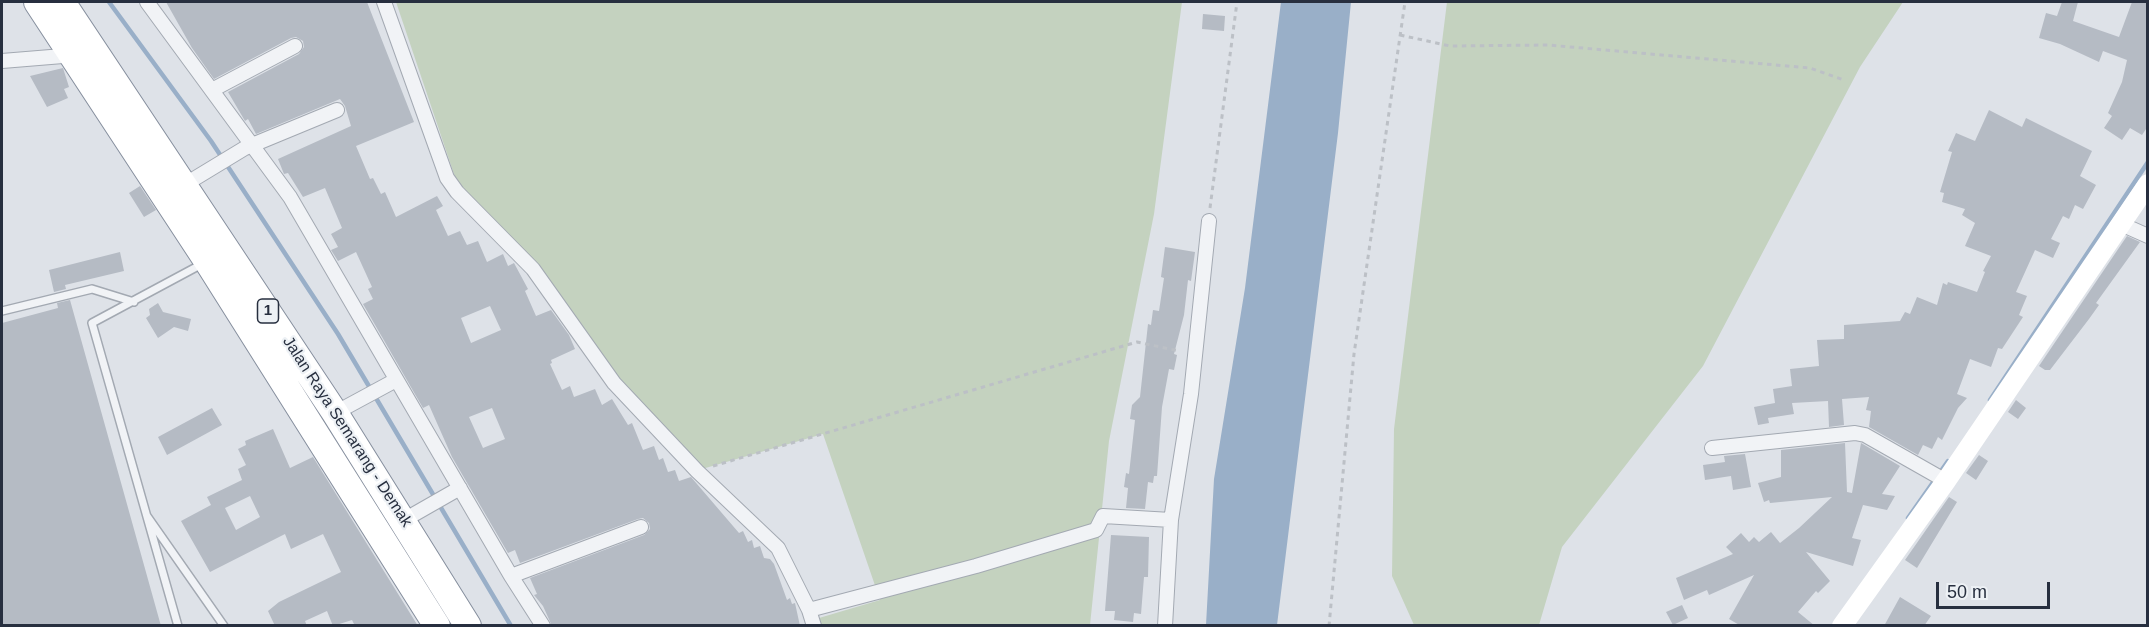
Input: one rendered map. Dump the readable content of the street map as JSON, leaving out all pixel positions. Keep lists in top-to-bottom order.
{
  "streets": {
    "highway": ["1", "Jalan Raya Semarang - Demak"]
  },
  "scale_bar": "50 m"
}
